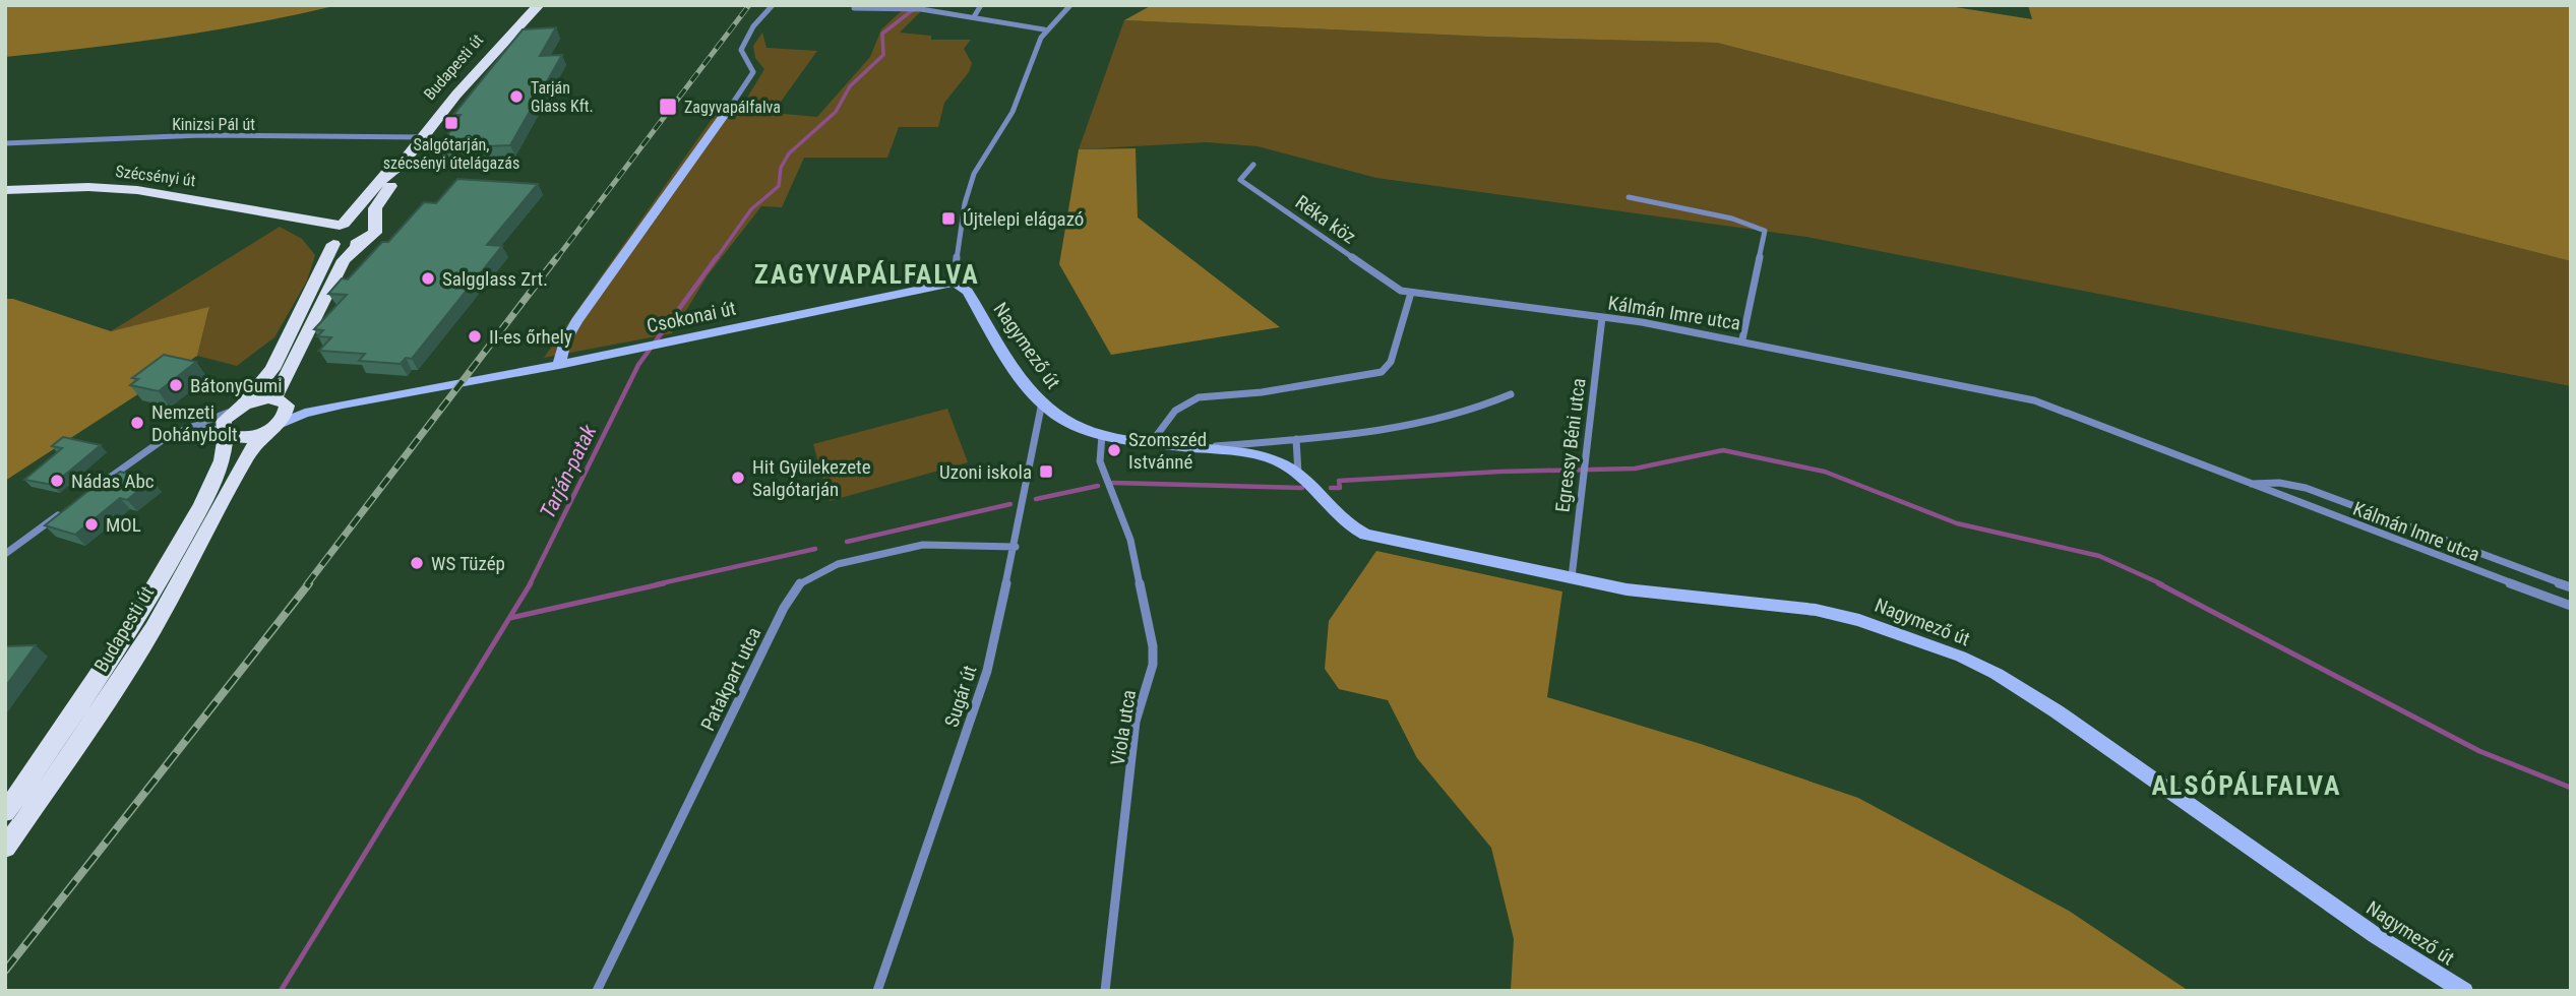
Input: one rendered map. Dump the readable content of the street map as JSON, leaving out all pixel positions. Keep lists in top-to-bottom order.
{
  "streets": {
    "main road": [
      "Budapesti út",
      "Szécsényi út",
      "Csokonai út",
      "Nagymező út"
    ],
    "street": [
      "Kinizsi Pál út",
      "Réka köz",
      "Kálmán Imre utca",
      "Egressy Béni utca",
      "Patakpart utca",
      "Sugár út",
      "Viola utca"
    ]
  },
  "crossings": [
    ["Budapesti út", "Kinizsi Pál út"],
    ["Budapesti út", "Szécsényi út"],
    ["Réka köz", "Kálmán Imre utca"],
    ["Kálmán Imre utca", "Egressy Béni utca"],
    ["Csokonai út", "Nagymező út"],
    ["Nagymező út", "Egressy Béni utca"],
    ["Nagymező út", "Sugár út"],
    ["Nagymező út", "Viola utca"],
    ["Patakpart utca", "Sugár út"]
  ],
  "districts": ["ZAGYVAPÁLFALVA", "ALSÓPÁLFALVA"],
  "water": ["Tarján-patak"],
  "places": {
    "other": [
      "Tarján Glass Kft.",
      "Salgglass Zrt.",
      "II-es őrhely",
      "BátonyGumi",
      "Nemzeti Dohánybolt",
      "Szomszéd Istvánné",
      "Hit Gyülekezete Salgótarján",
      "Nádas Abc",
      "MOL",
      "WS Tüzép"
    ],
    "transit": [
      "Zagyvapálfalva",
      "Salgótarján, szécsényi útelágazás",
      "Újtelepi elágazó",
      "Uzoni iskola"
    ]
  }
}
